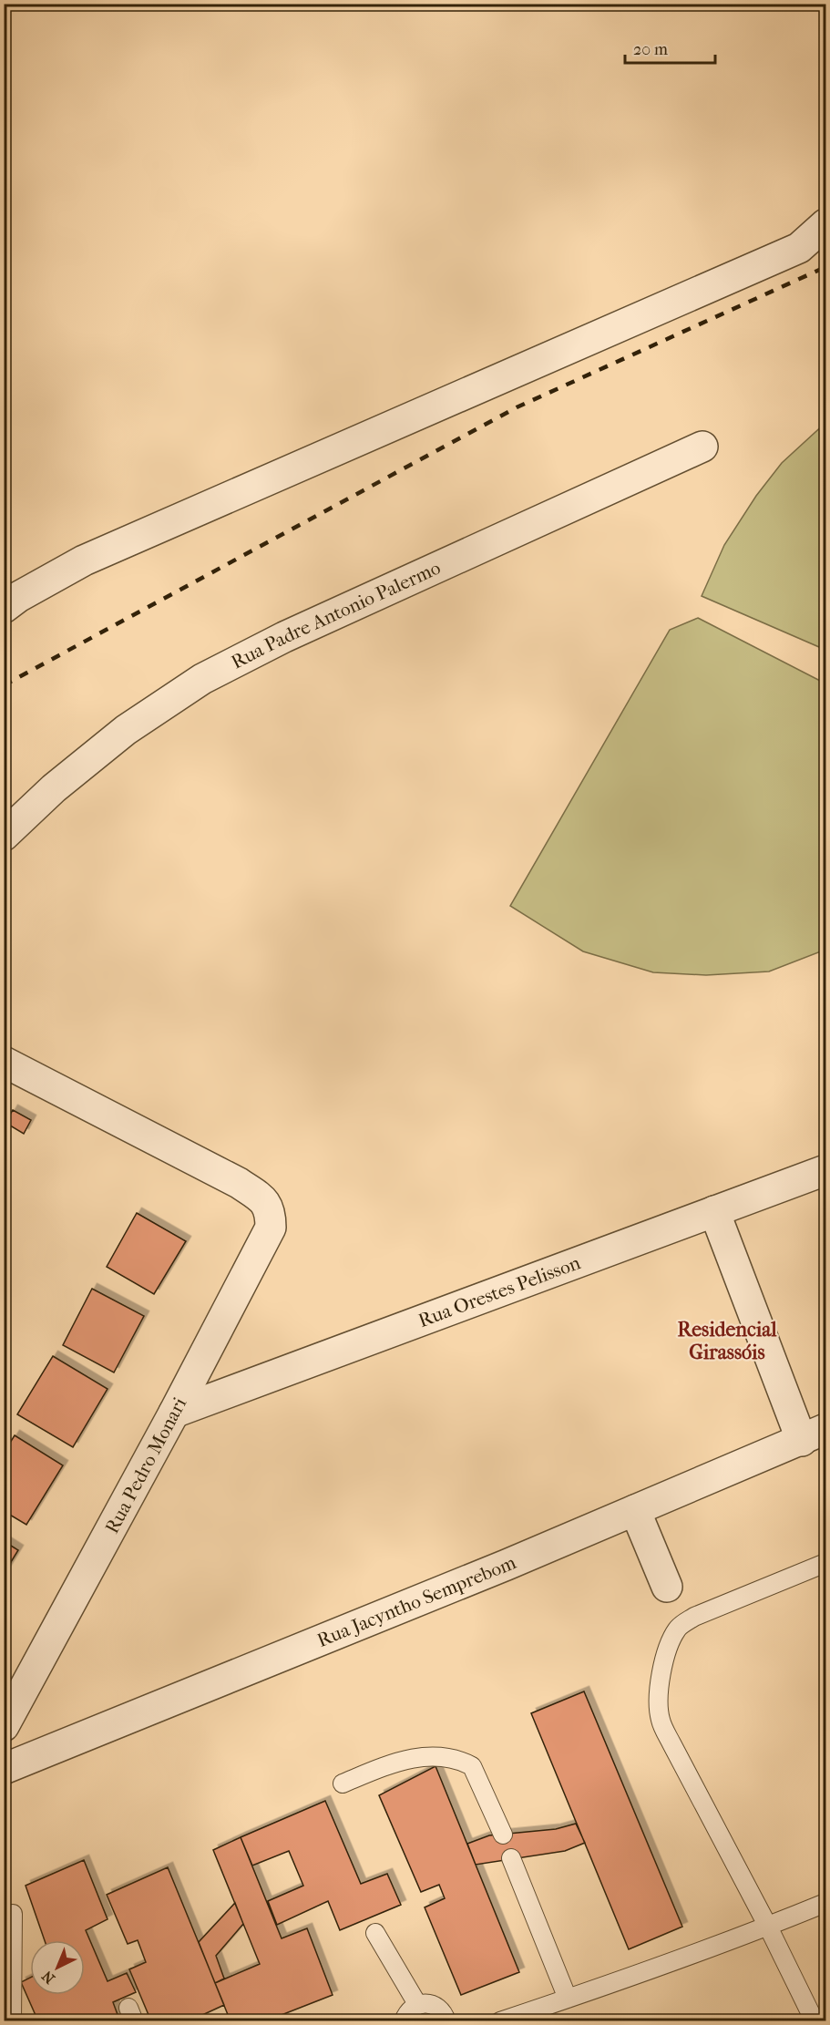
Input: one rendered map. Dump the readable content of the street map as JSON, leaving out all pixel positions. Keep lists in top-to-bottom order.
{
  "streets": {
    "street": [
      "Rua Padre Antonio Palermo",
      "Rua Orestes Pelisson",
      "Rua Pedro Monari",
      "Rua Jacyntho Semprebom"
    ]
  },
  "crossings": [
    ["Rua Orestes Pelisson", "Rua Pedro Monari"]
  ],
  "districts": ["Residencial Girassóis"],
  "scale_bar": "20 m",
  "north": "bottom left"
}
